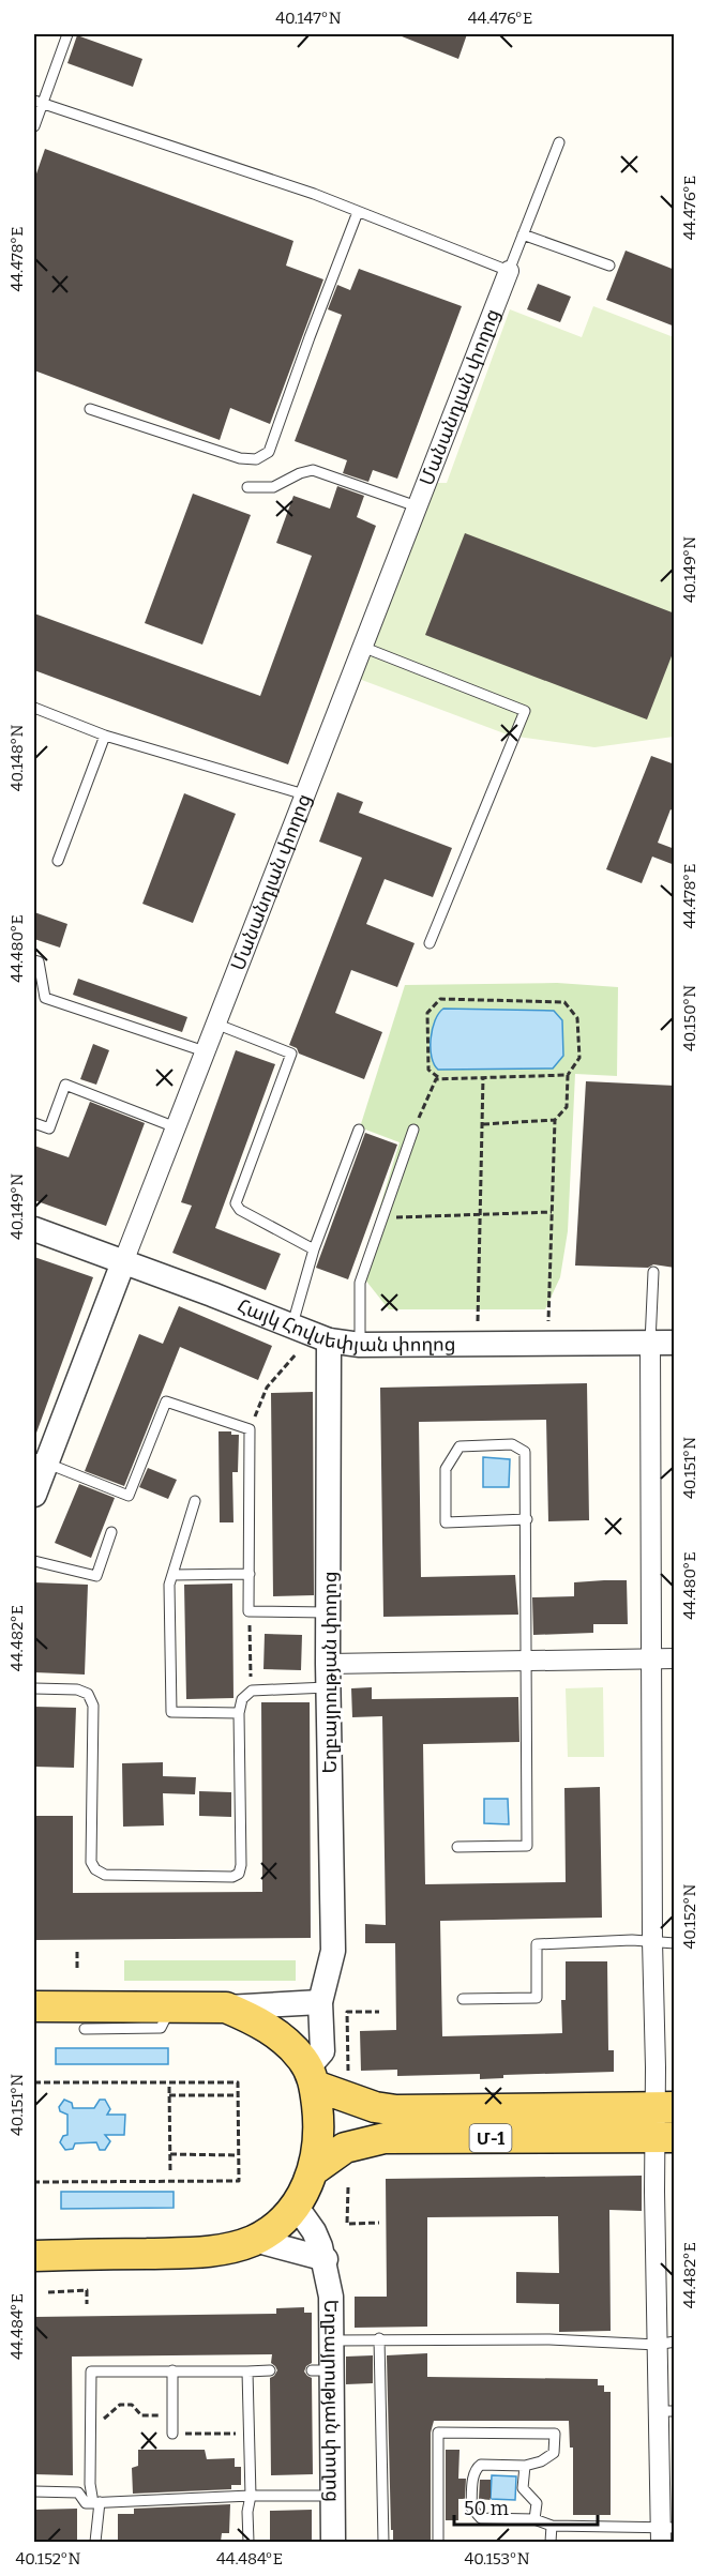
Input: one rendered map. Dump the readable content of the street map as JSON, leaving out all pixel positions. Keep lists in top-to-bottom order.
{
  "streets": {
    "main road": ["Մ-1"],
    "street": ["Մանանդյան փողոց", "Հայկ Հովսեփյան փողոց", "Եղբայրության փողոց"]
  },
  "crossings": [
    ["Մանանդյան փողոց", "Հայկ Հովսեփյան փողոց"],
    ["Հայկ Հովսեփյան փողոց", "Եղբայրության փողոց"],
    ["Եղբայրության փողոց", "Մ-1"]
  ],
  "scale_bar": "50 m",
  "coordinates": [
    "40.147°N",
    "44.476°E",
    "44.478°E",
    "40.149°N",
    "40.148°N",
    "44.480°E",
    "40.150°N",
    "40.151°N",
    "44.482°E",
    "40.152°N",
    "44.484°E",
    "40.153°N"
  ]
}
